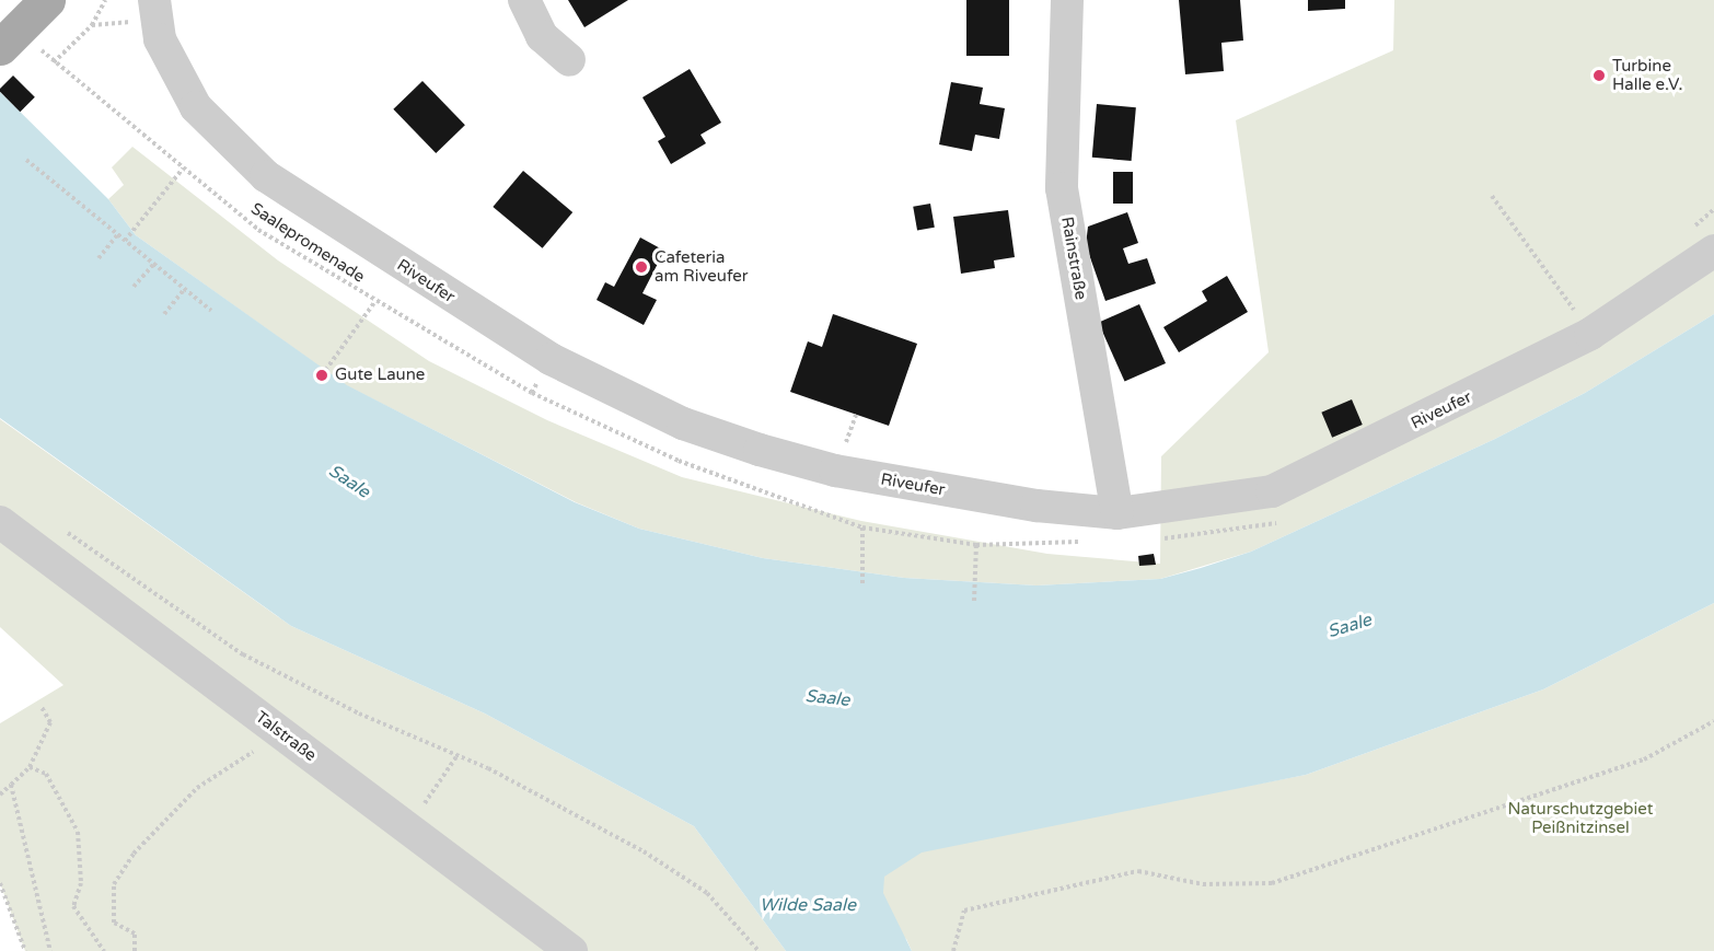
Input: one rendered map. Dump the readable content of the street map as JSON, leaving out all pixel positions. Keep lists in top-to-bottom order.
{
  "streets": {
    "street": ["Rainstraße", "Riveufer", "Talstraße"],
    "path": ["Saalepromenade"]
  },
  "crossings": [
    ["Saalepromenade", "Riveufer"],
    ["Rainstraße", "Riveufer"]
  ],
  "water": ["Saale", "Wilde Saale"],
  "parks": ["Naturschutzgebiet Peißnitzinsel"],
  "places": ["Turbine Halle e.V.", "Cafeteria am Riveufer", "Gute Laune"]
}
